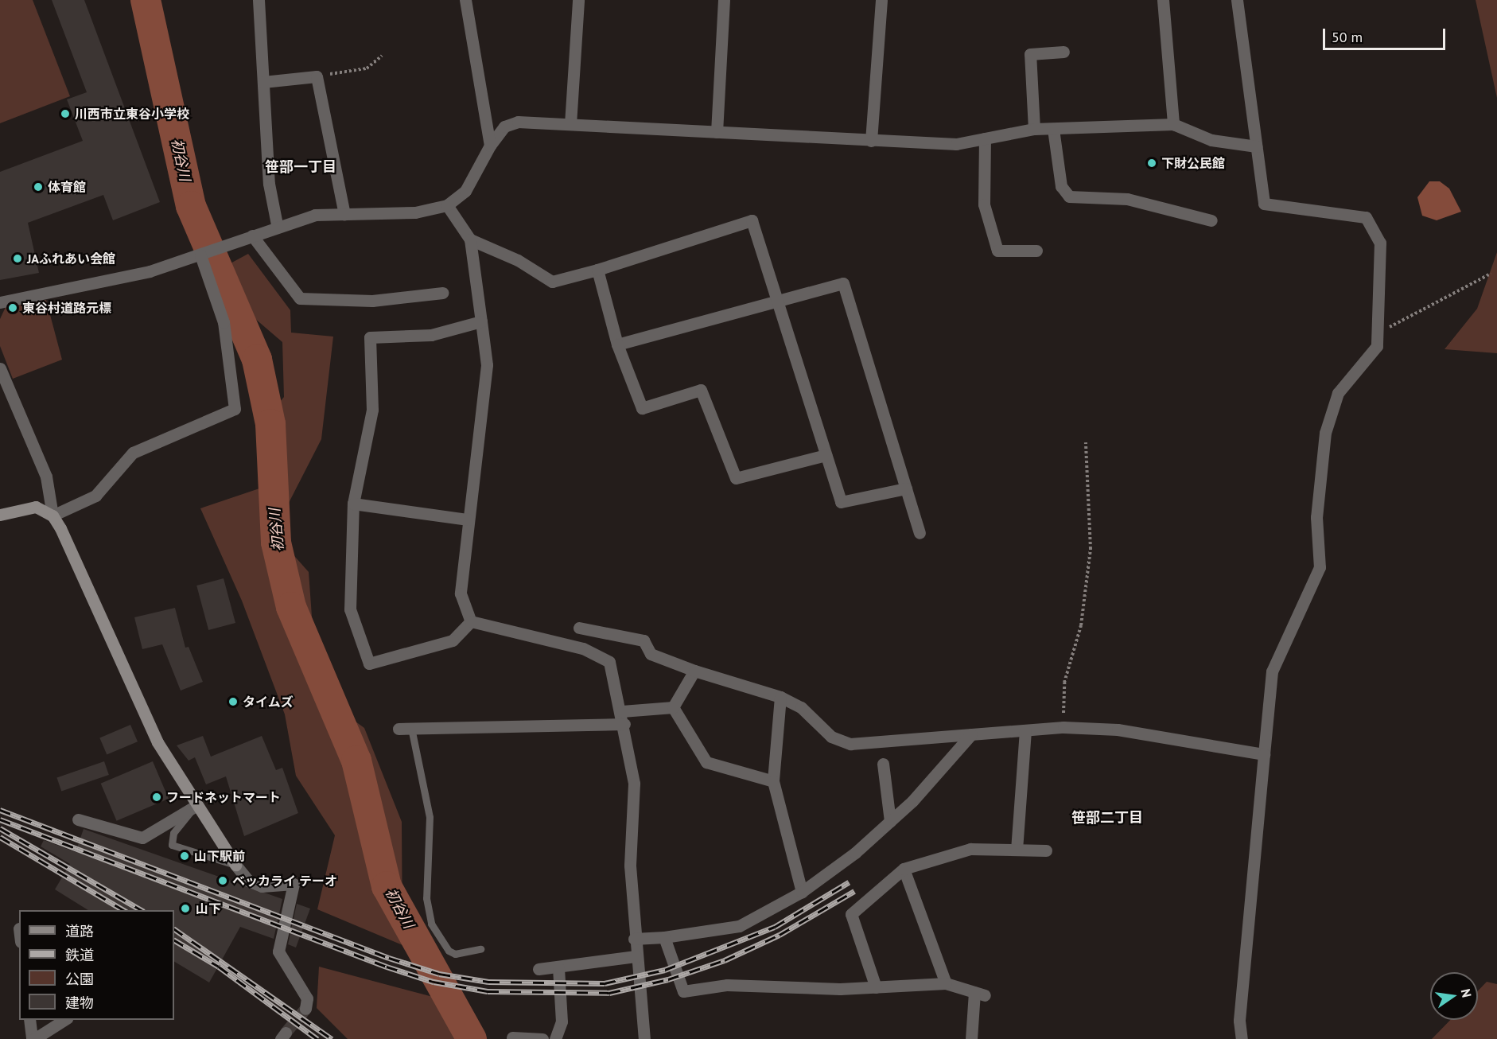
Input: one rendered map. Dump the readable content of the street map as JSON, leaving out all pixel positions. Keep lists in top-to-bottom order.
{
  "districts": ["笹部一丁目", "笹部二丁目"],
  "water": ["初谷川"],
  "places": [
    "川西市立東谷小学校",
    "下財公民館",
    "体育館",
    "JAふれあい会館",
    "東谷村道路元標",
    "タイムズ",
    "フードネットマート",
    "山下駅前",
    "ベッカライ テーオ",
    "山下"
  ],
  "legend": [
    "道路",
    "鉄道",
    "公園",
    "建物"
  ],
  "scale_bar": "50 m",
  "north": "right"
}
